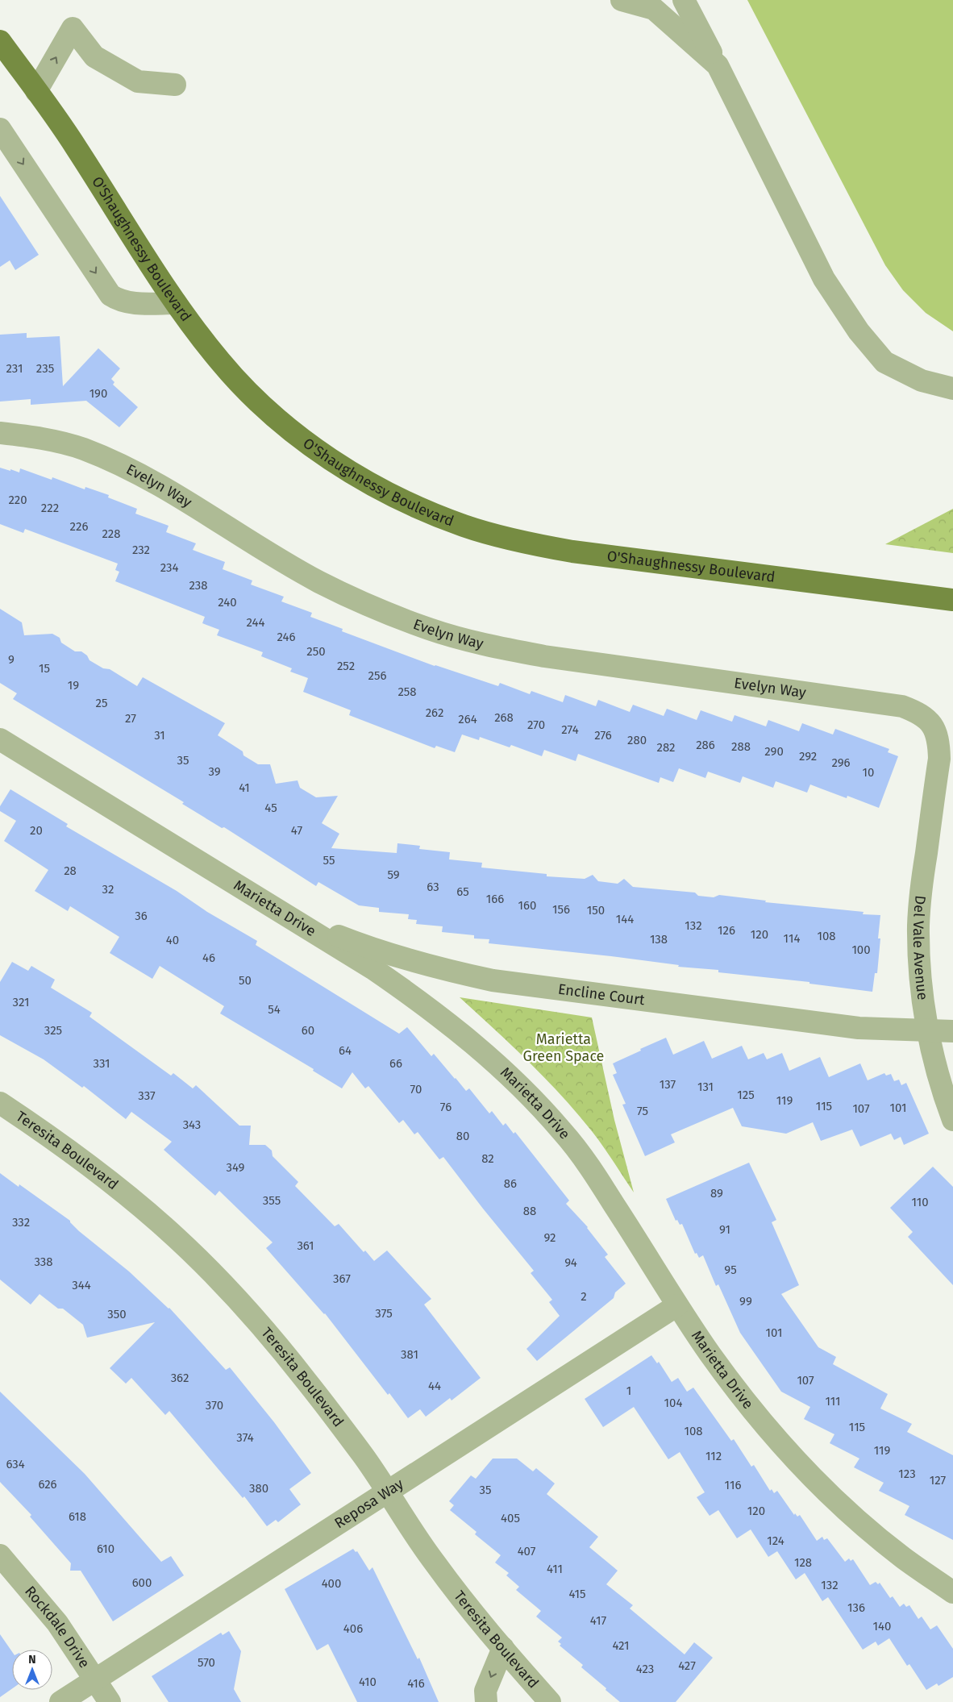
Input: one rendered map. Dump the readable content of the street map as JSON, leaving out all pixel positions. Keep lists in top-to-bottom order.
{
  "streets": {
    "main road": ["O'Shaughnessy Boulevard"],
    "street": [
      "Evelyn Way",
      "Marietta Drive",
      "Del Vale Avenue",
      "Encline Court",
      "Teresita Boulevard",
      "Reposa Way",
      "Rockdale Drive"
    ]
  },
  "crossings": [
    ["Evelyn Way", "Del Vale Avenue"],
    ["Marietta Drive", "Encline Court"],
    ["Marietta Drive", "Reposa Way"],
    ["Del Vale Avenue", "Encline Court"],
    ["Teresita Boulevard", "Reposa Way"],
    ["Reposa Way", "Rockdale Drive"]
  ],
  "parks": ["Marietta Green Space"],
  "house_numbers": [
    "231",
    "235",
    "190",
    "220",
    "222",
    "226",
    "228",
    "232",
    "234",
    "238",
    "240",
    "244",
    "246",
    "250",
    "9",
    "252",
    "15",
    "256",
    "19",
    "258",
    "25",
    "262",
    "268",
    "27",
    "264",
    "270",
    "274",
    "31",
    "276",
    "280",
    "286",
    "288",
    "282",
    "290",
    "292",
    "35",
    "296",
    "39",
    "10",
    "41",
    "45",
    "20",
    "47",
    "55",
    "28",
    "59",
    "63",
    "32",
    "65",
    "166",
    "160",
    "156",
    "150",
    "36",
    "144",
    "132",
    "126",
    "120",
    "108",
    "114",
    "138",
    "40",
    "100",
    "46",
    "50",
    "321",
    "54",
    "325",
    "60",
    "64",
    "331",
    "66",
    "137",
    "131",
    "70",
    "125",
    "337",
    "119",
    "115",
    "76",
    "101",
    "107",
    "75",
    "343",
    "80",
    "82",
    "349",
    "86",
    "89",
    "355",
    "110",
    "88",
    "332",
    "91",
    "92",
    "361",
    "338",
    "94",
    "95",
    "367",
    "344",
    "2",
    "99",
    "375",
    "350",
    "101",
    "381",
    "362",
    "107",
    "44",
    "1",
    "111",
    "104",
    "370",
    "115",
    "108",
    "374",
    "119",
    "112",
    "634",
    "123",
    "127",
    "626",
    "116",
    "380",
    "35",
    "120",
    "618",
    "405",
    "124",
    "610",
    "407",
    "128",
    "411",
    "600",
    "400",
    "132",
    "415",
    "136",
    "417",
    "140",
    "406",
    "421",
    "570",
    "427",
    "423",
    "410",
    "416"
  ],
  "north": "top"
}
